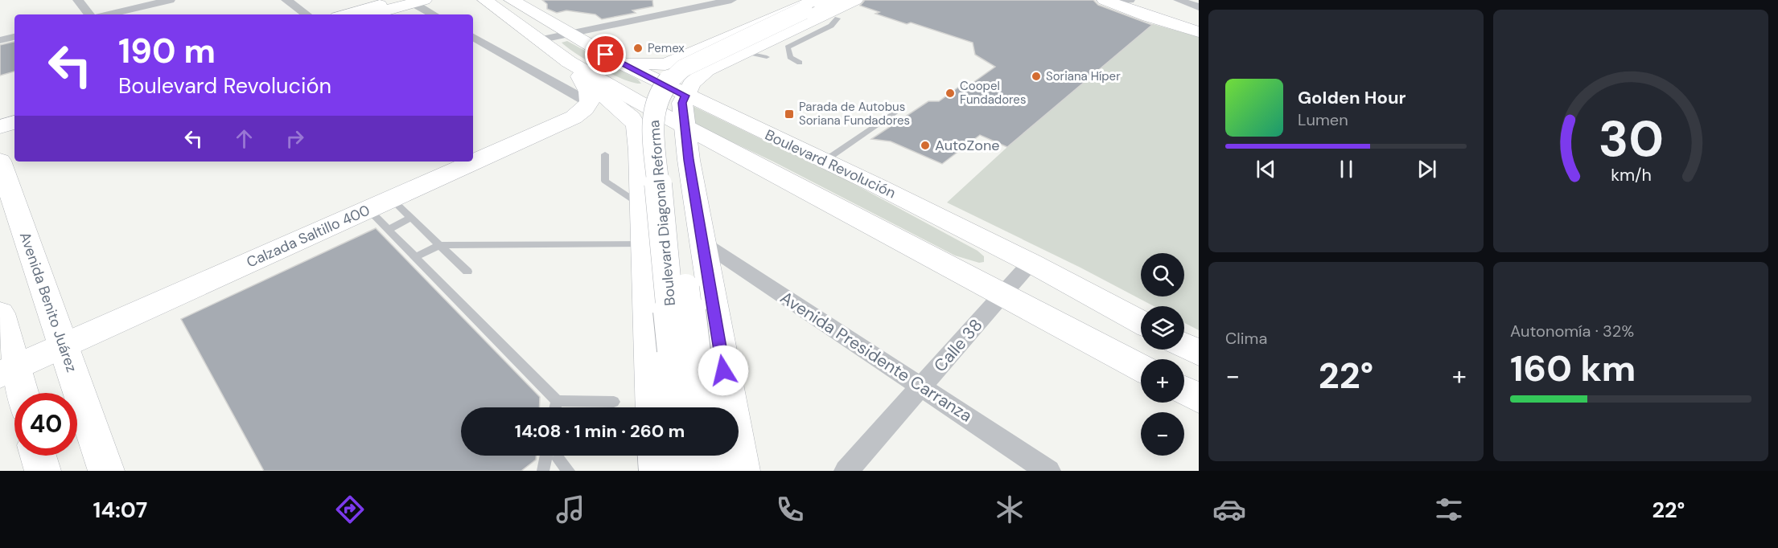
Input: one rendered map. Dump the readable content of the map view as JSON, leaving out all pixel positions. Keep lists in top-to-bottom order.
{
  "streets": {
    "main road": [
      "Boulevard Revolución",
      "Boulevard Diagonal Reforma",
      "Calzada Saltillo 400",
      "Avenida Benito Juárez"
    ],
    "street": ["Calle 38", "Avenida Presidente Carranza"]
  },
  "crossings": [
    ["Boulevard Revolución", "Calzada Saltillo 400"],
    ["Boulevard Revolución", "Calle 38"],
    ["Calzada Saltillo 400", "Avenida Benito Juárez"],
    ["Calle 38", "Avenida Presidente Carranza"]
  ],
  "places": {
    "other": [
      "Pemex",
      "Soriana Híper",
      "Coopel Fundadores",
      "AutoZone"
    ],
    "transit": ["Parada de Autobus Soriana Fundadores"]
  },
  "page": {
    "turn": ["190 m", "Boulevard Revolución"],
    "song": ["Golden Hour", "Lumen"],
    "map_buttons": ["+", "−"],
    "tile": [
      "Clima",
      ["Autonomía · 32%", "160 km"]
    ],
    "heat": ["−", "22°", "+"],
    "limit": "40",
    "trip": "14:08 · 1 min · 260 m",
    "tabs": ["14:07", "22°"],
    "gauge": ["30", "km/h"]
  }
}
